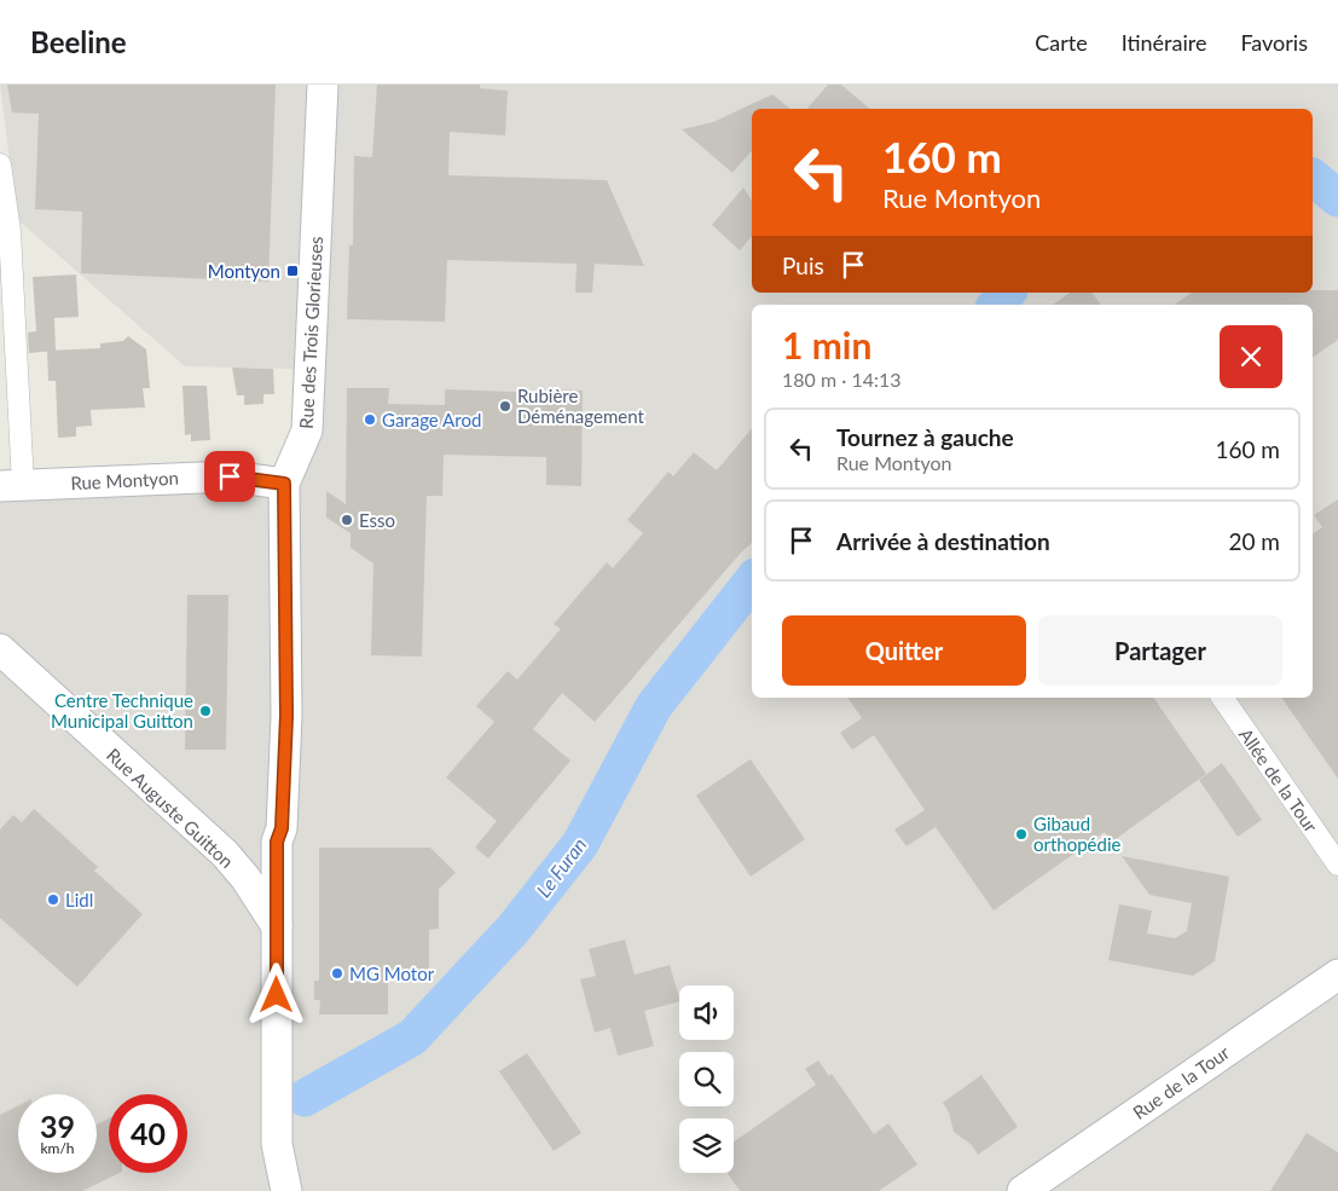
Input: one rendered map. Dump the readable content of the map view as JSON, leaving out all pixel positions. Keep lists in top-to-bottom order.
{
  "streets": {
    "street": [
      "Rue des Trois Glorieuses",
      "Rue Montyon",
      "Allée de la Tour",
      "Rue Auguste Guitton",
      "Rue de la Tour"
    ]
  },
  "crossings": [
    ["Rue des Trois Glorieuses", "Rue Montyon"],
    ["Rue des Trois Glorieuses", "Rue Auguste Guitton"]
  ],
  "water": ["Le Furan"],
  "places": {
    "transit": ["Montyon"],
    "other": [
      "Rubière Déménagement",
      "Garage Arod",
      "Esso",
      "Centre Technique Municipal Guitton",
      "Gibaud orthopédie",
      "Lidl",
      "MG Motor"
    ]
  },
  "page": {
    "header": "Beeline",
    "nav": ["Carte", "Itinéraire", "Favoris"],
    "turn": ["160 m", "Rue Montyon"],
    "then": "Puis",
    "heading": ["1 min", "180 m · 14:13"],
    "list": [
      {
        "name": "Tournez à gauche",
        "note": "Rue Montyon",
        "value": "160 m"
      },
      {
        "name": "Arrivée à destination",
        "value": "20 m"
      }
    ],
    "buttons": ["Quitter", "Partager"],
    "speed": "39 km/h",
    "limit": "40"
  }
}
